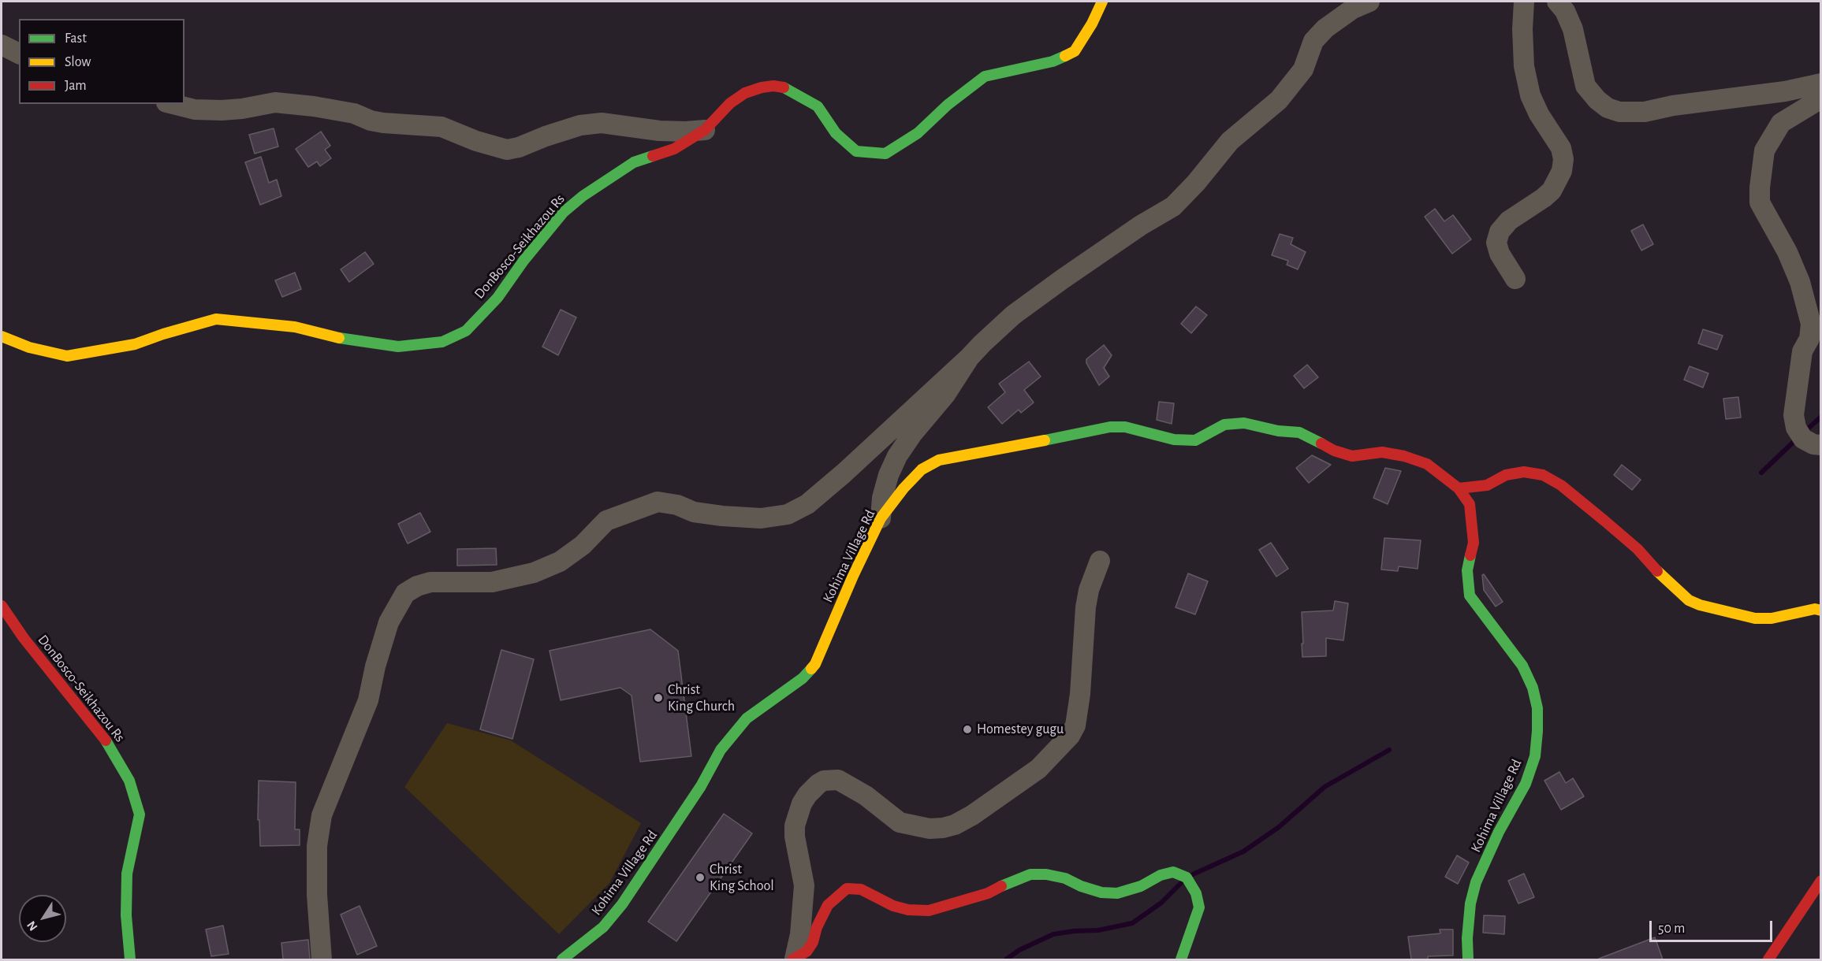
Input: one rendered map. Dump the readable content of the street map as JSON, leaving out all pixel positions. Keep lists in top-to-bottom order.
{
  "streets": {
    "main road": ["DonBosco-Seikhazou Rs", "Kohima Village Rd"]
  },
  "places": ["Christ King Church", "Homestey gugu", "Christ King School"],
  "legend": ["Fast", "Slow", "Jam"],
  "scale_bar": "50 m",
  "north": "bottom left"
}
